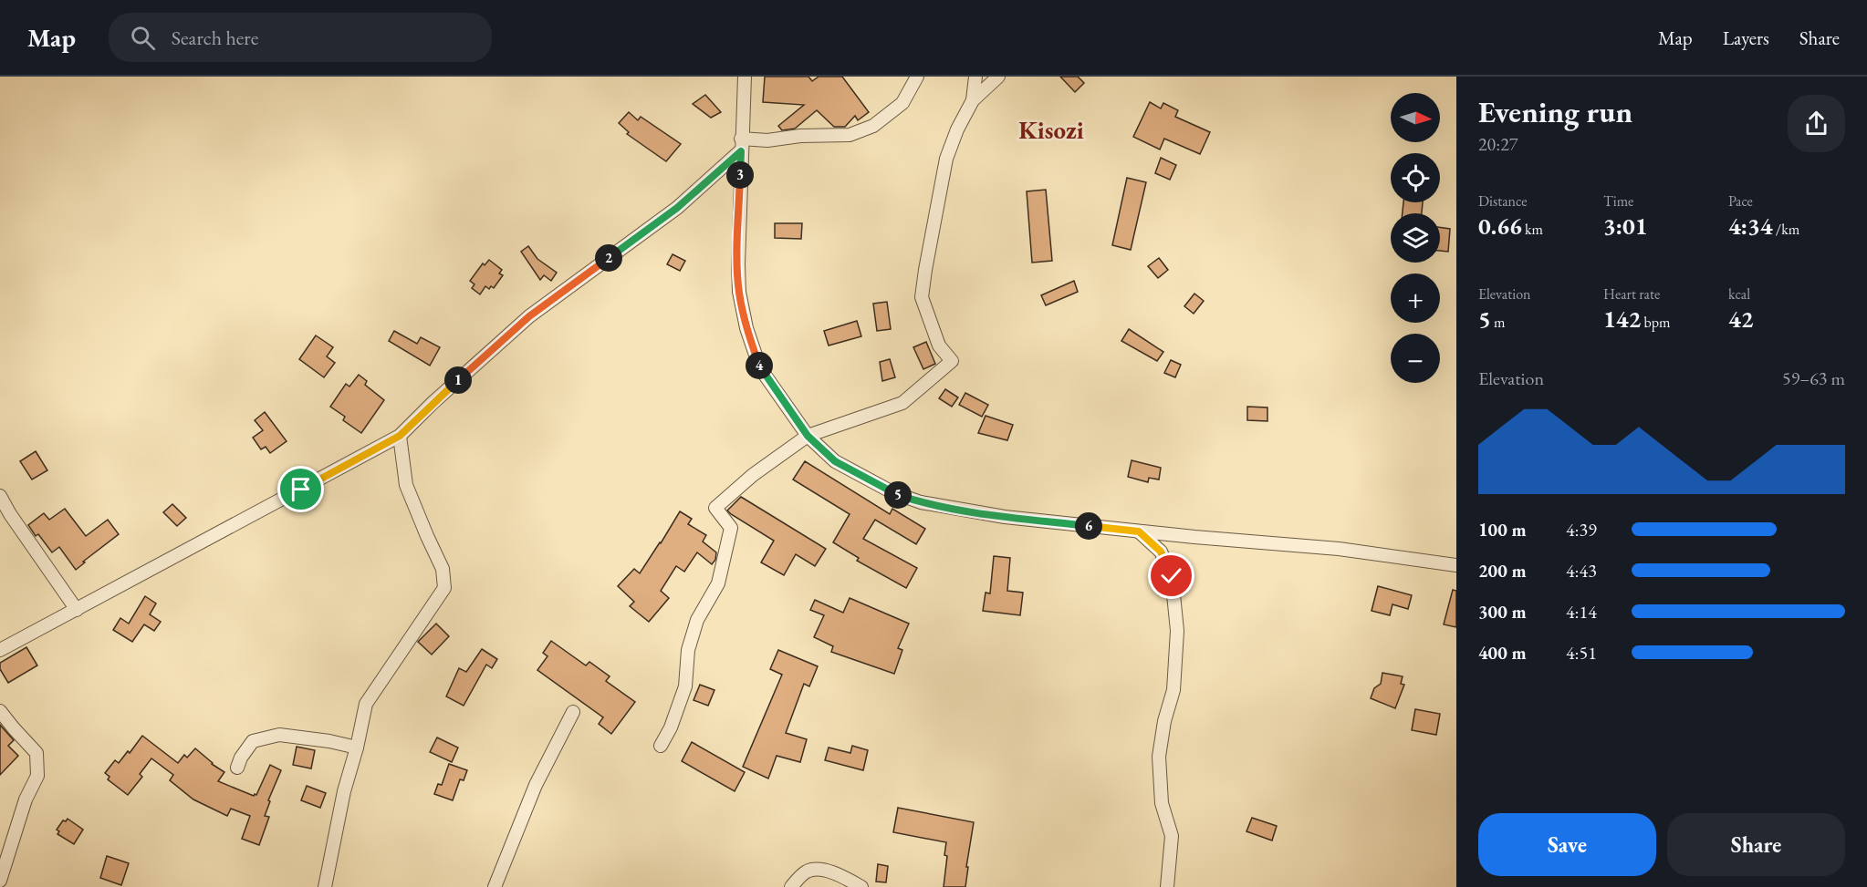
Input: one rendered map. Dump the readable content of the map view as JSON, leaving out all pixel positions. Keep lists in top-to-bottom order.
{
  "districts": ["Kisozi"],
  "north": "right",
  "page": {
    "header": "Map",
    "search": "Search here",
    "nav": ["Map", "Layers", "Share"],
    "heading": ["Evening run", "20:27"],
    "map_buttons": ["+", "−"],
    "pins": [
      "3",
      "2",
      "4",
      "1",
      "5",
      "6"
    ],
    "stats": [
      ["Distance", "0.66 km"],
      ["Time", "3:01"],
      ["Pace", "4:34 /km"],
      ["Elevation", "5 m"],
      ["Heart rate", "142 bpm"],
      ["kcal", "42"]
    ],
    "chart": ["Elevation", "59–63 m"],
    "list": [
      {
        "name": "100 m",
        "note": "4:39"
      },
      {
        "name": "200 m",
        "note": "4:43"
      },
      {
        "name": "300 m",
        "note": "4:14"
      },
      {
        "name": "400 m",
        "note": "4:51"
      }
    ],
    "buttons": ["Save", "Share"]
  }
}
